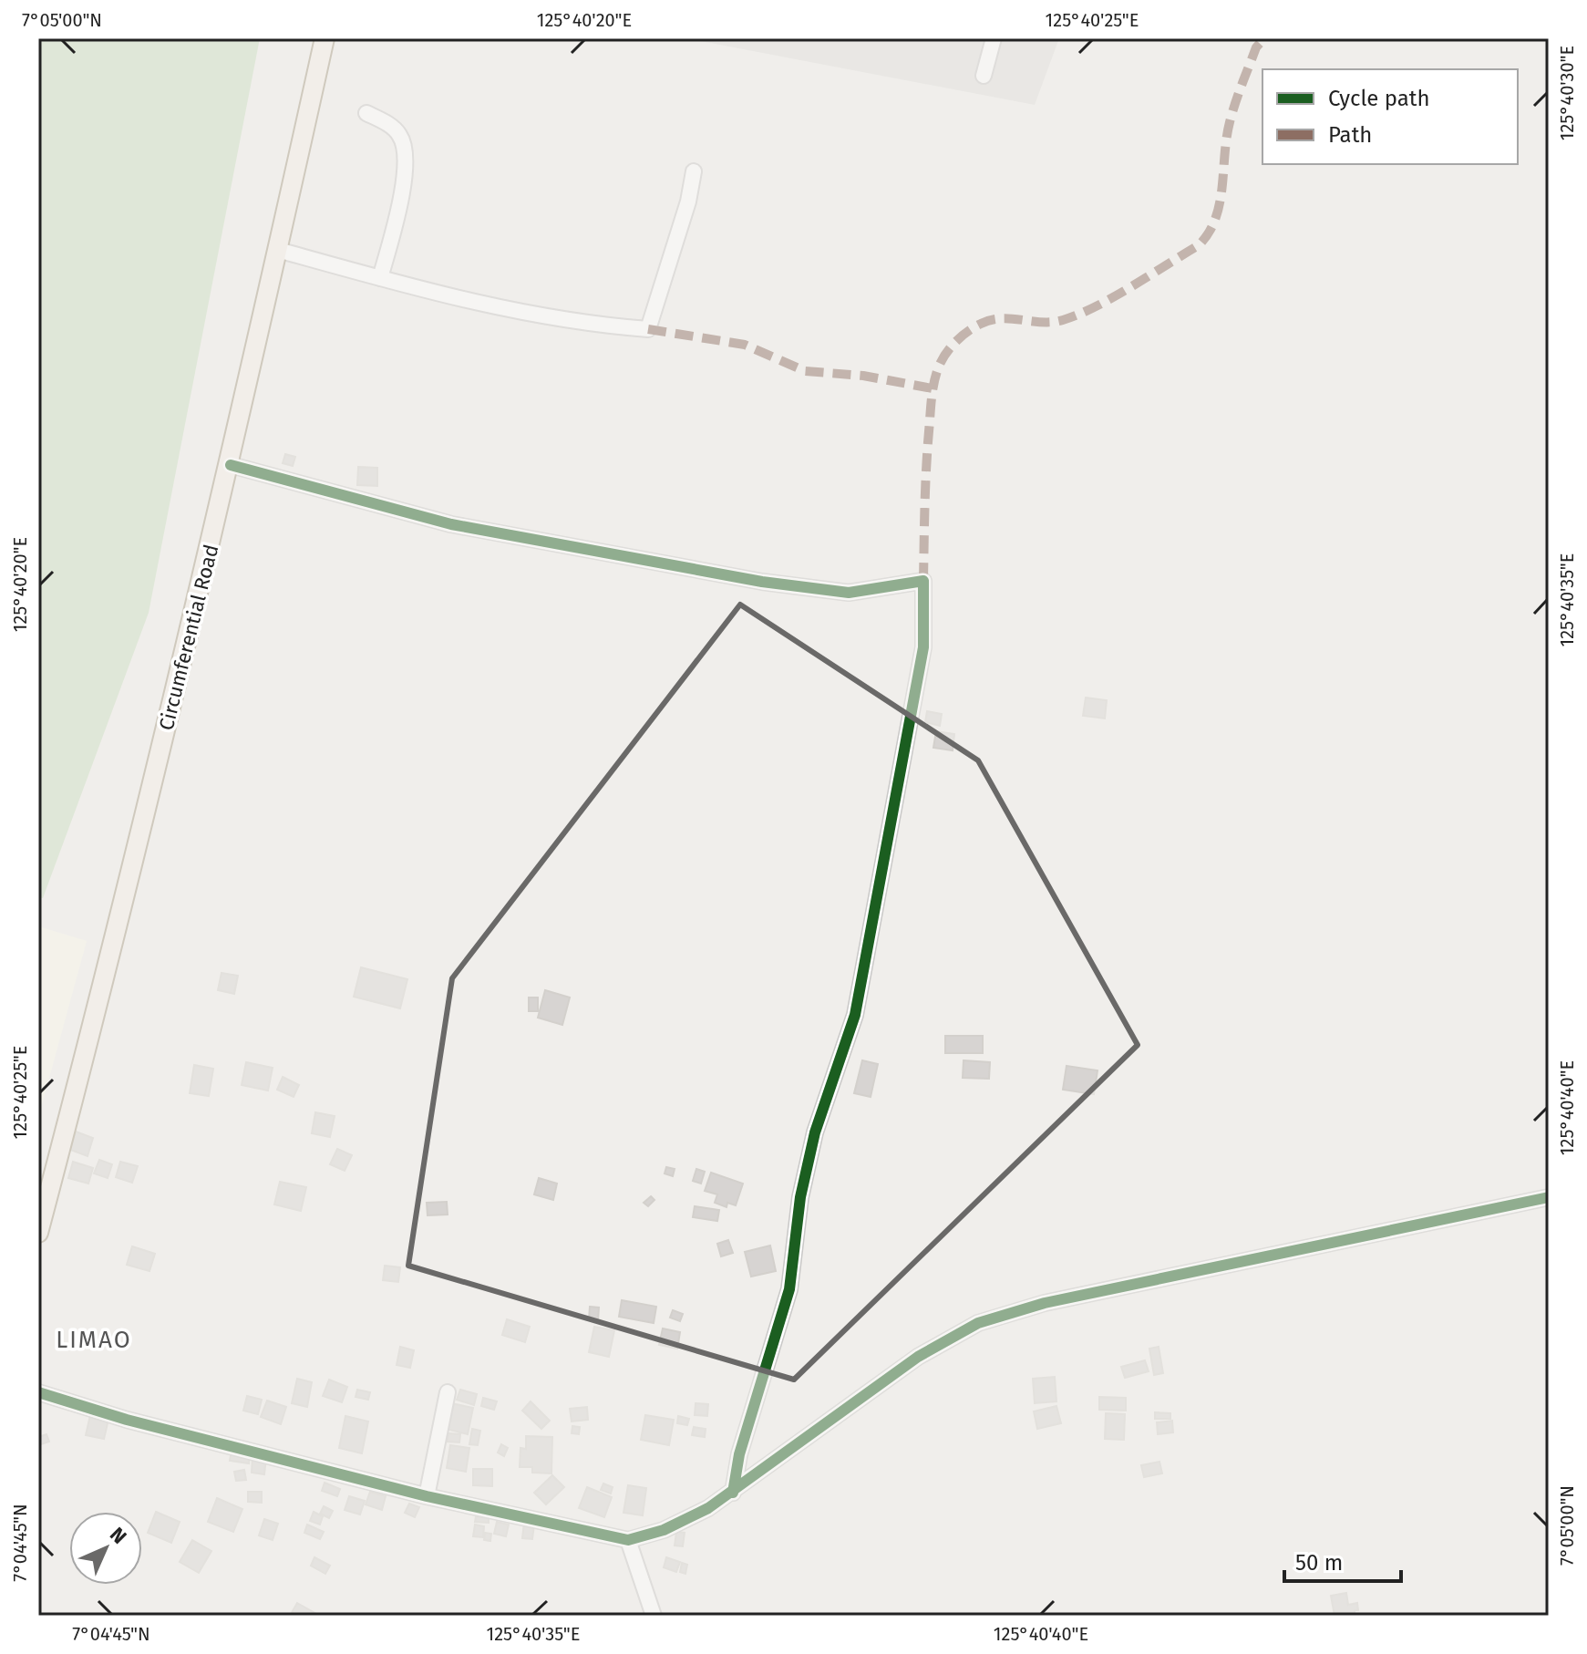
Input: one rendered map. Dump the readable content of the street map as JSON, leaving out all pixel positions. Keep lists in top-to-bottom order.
{
  "streets": {
    "main road": ["Circumferential Road"]
  },
  "districts": ["LIMAO"],
  "legend": ["Cycle path", "Path"],
  "scale_bar": "50 m",
  "north": "top right",
  "coordinates": [
    "7°05'00\"N",
    "125°40'20\"E",
    "125°40'25\"E",
    "125°40'30\"E",
    "125°40'35\"E",
    "125°40'40\"E",
    "7°04'45\"N"
  ]
}
